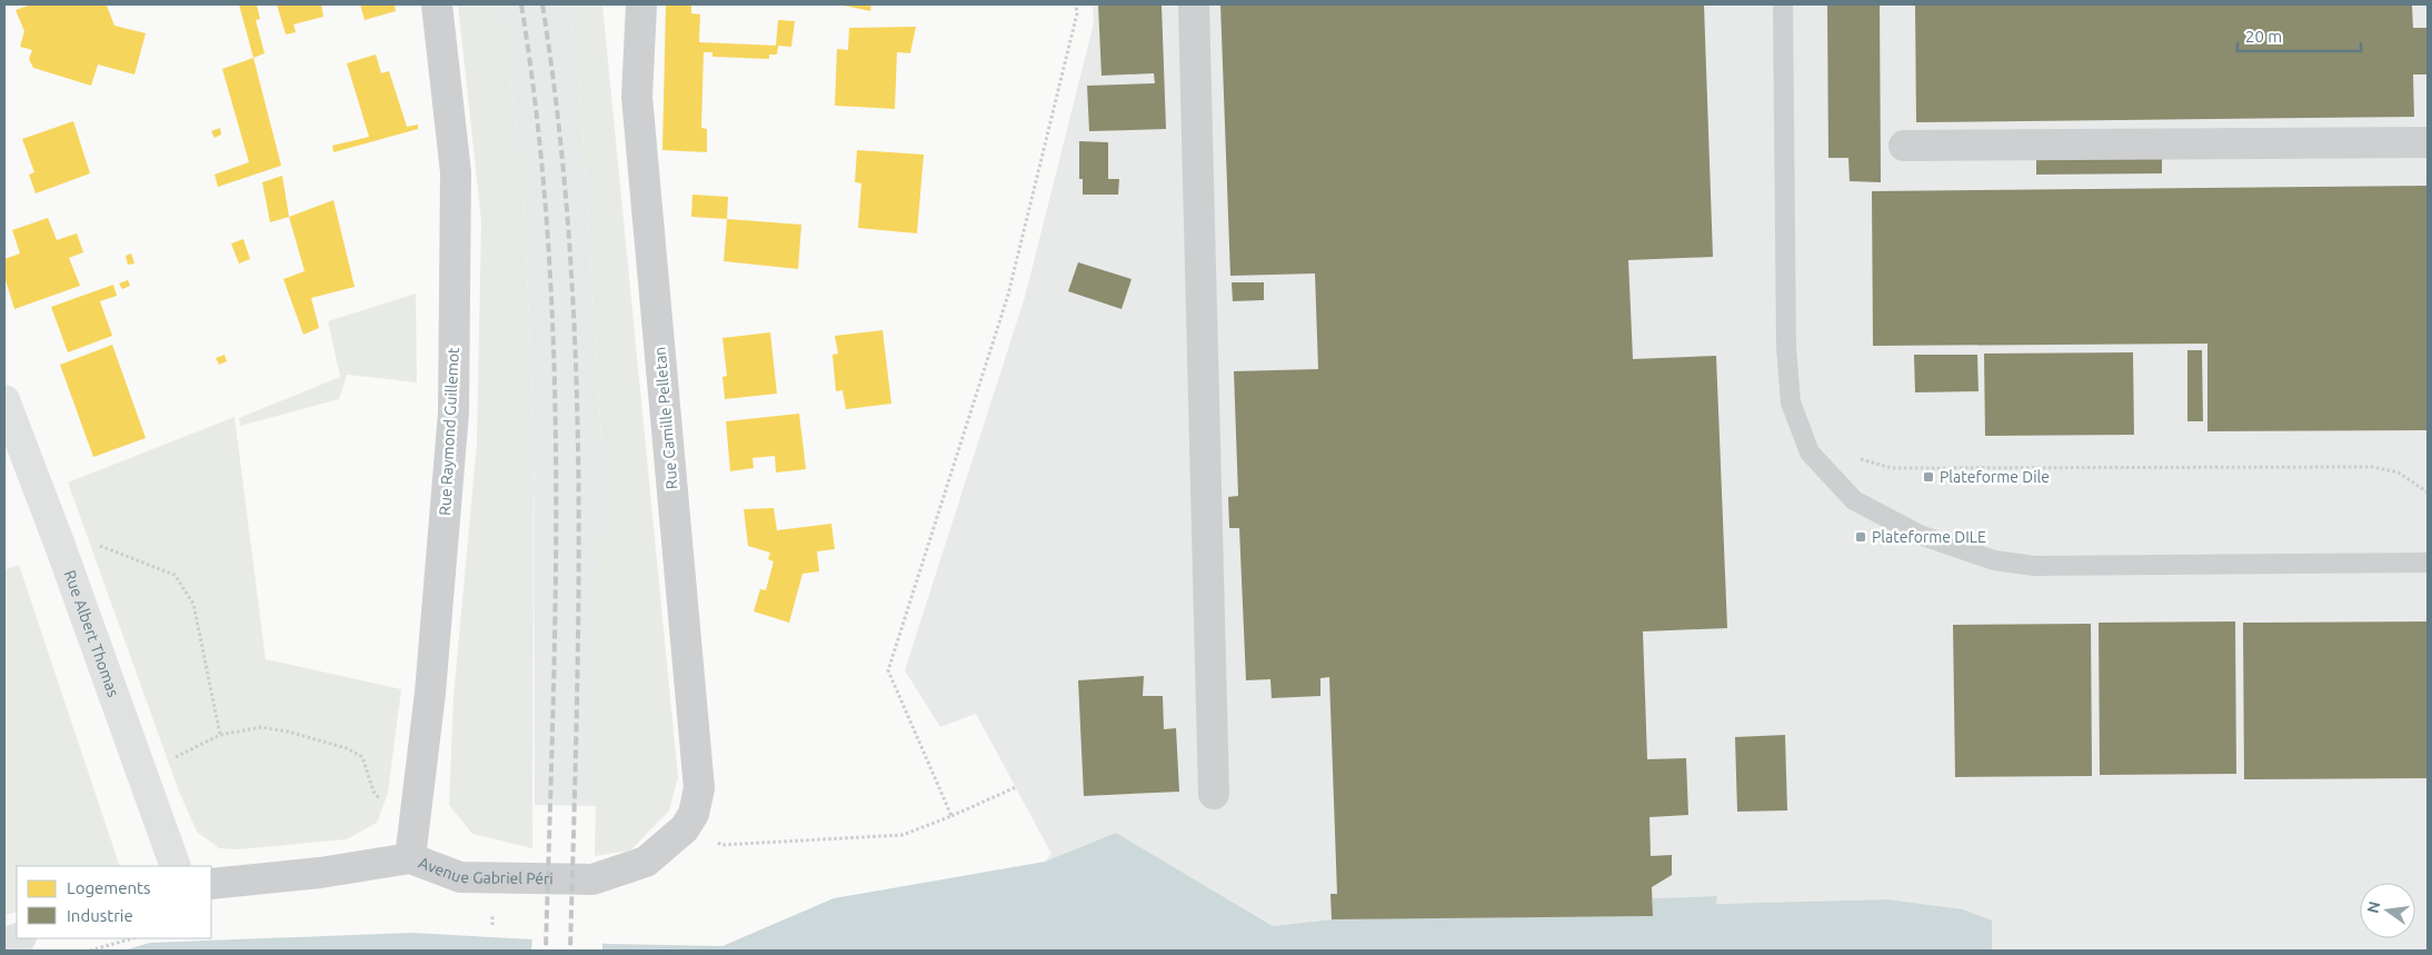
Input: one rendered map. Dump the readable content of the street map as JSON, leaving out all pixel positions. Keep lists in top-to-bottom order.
{
  "streets": {
    "street": [
      "Rue Camille Pelletan",
      "Rue Raymond Guillemot",
      "Rue Albert Thomas",
      "Avenue Gabriel Péri"
    ]
  },
  "crossings": [
    ["Rue Camille Pelletan", "Avenue Gabriel Péri"],
    ["Rue Raymond Guillemot", "Avenue Gabriel Péri"]
  ],
  "places": {
    "transit": ["Plateforme Dile", "Plateforme DILE"]
  },
  "legend": ["Logements", "Industrie"],
  "scale_bar": "20 m",
  "north": "left"
}
